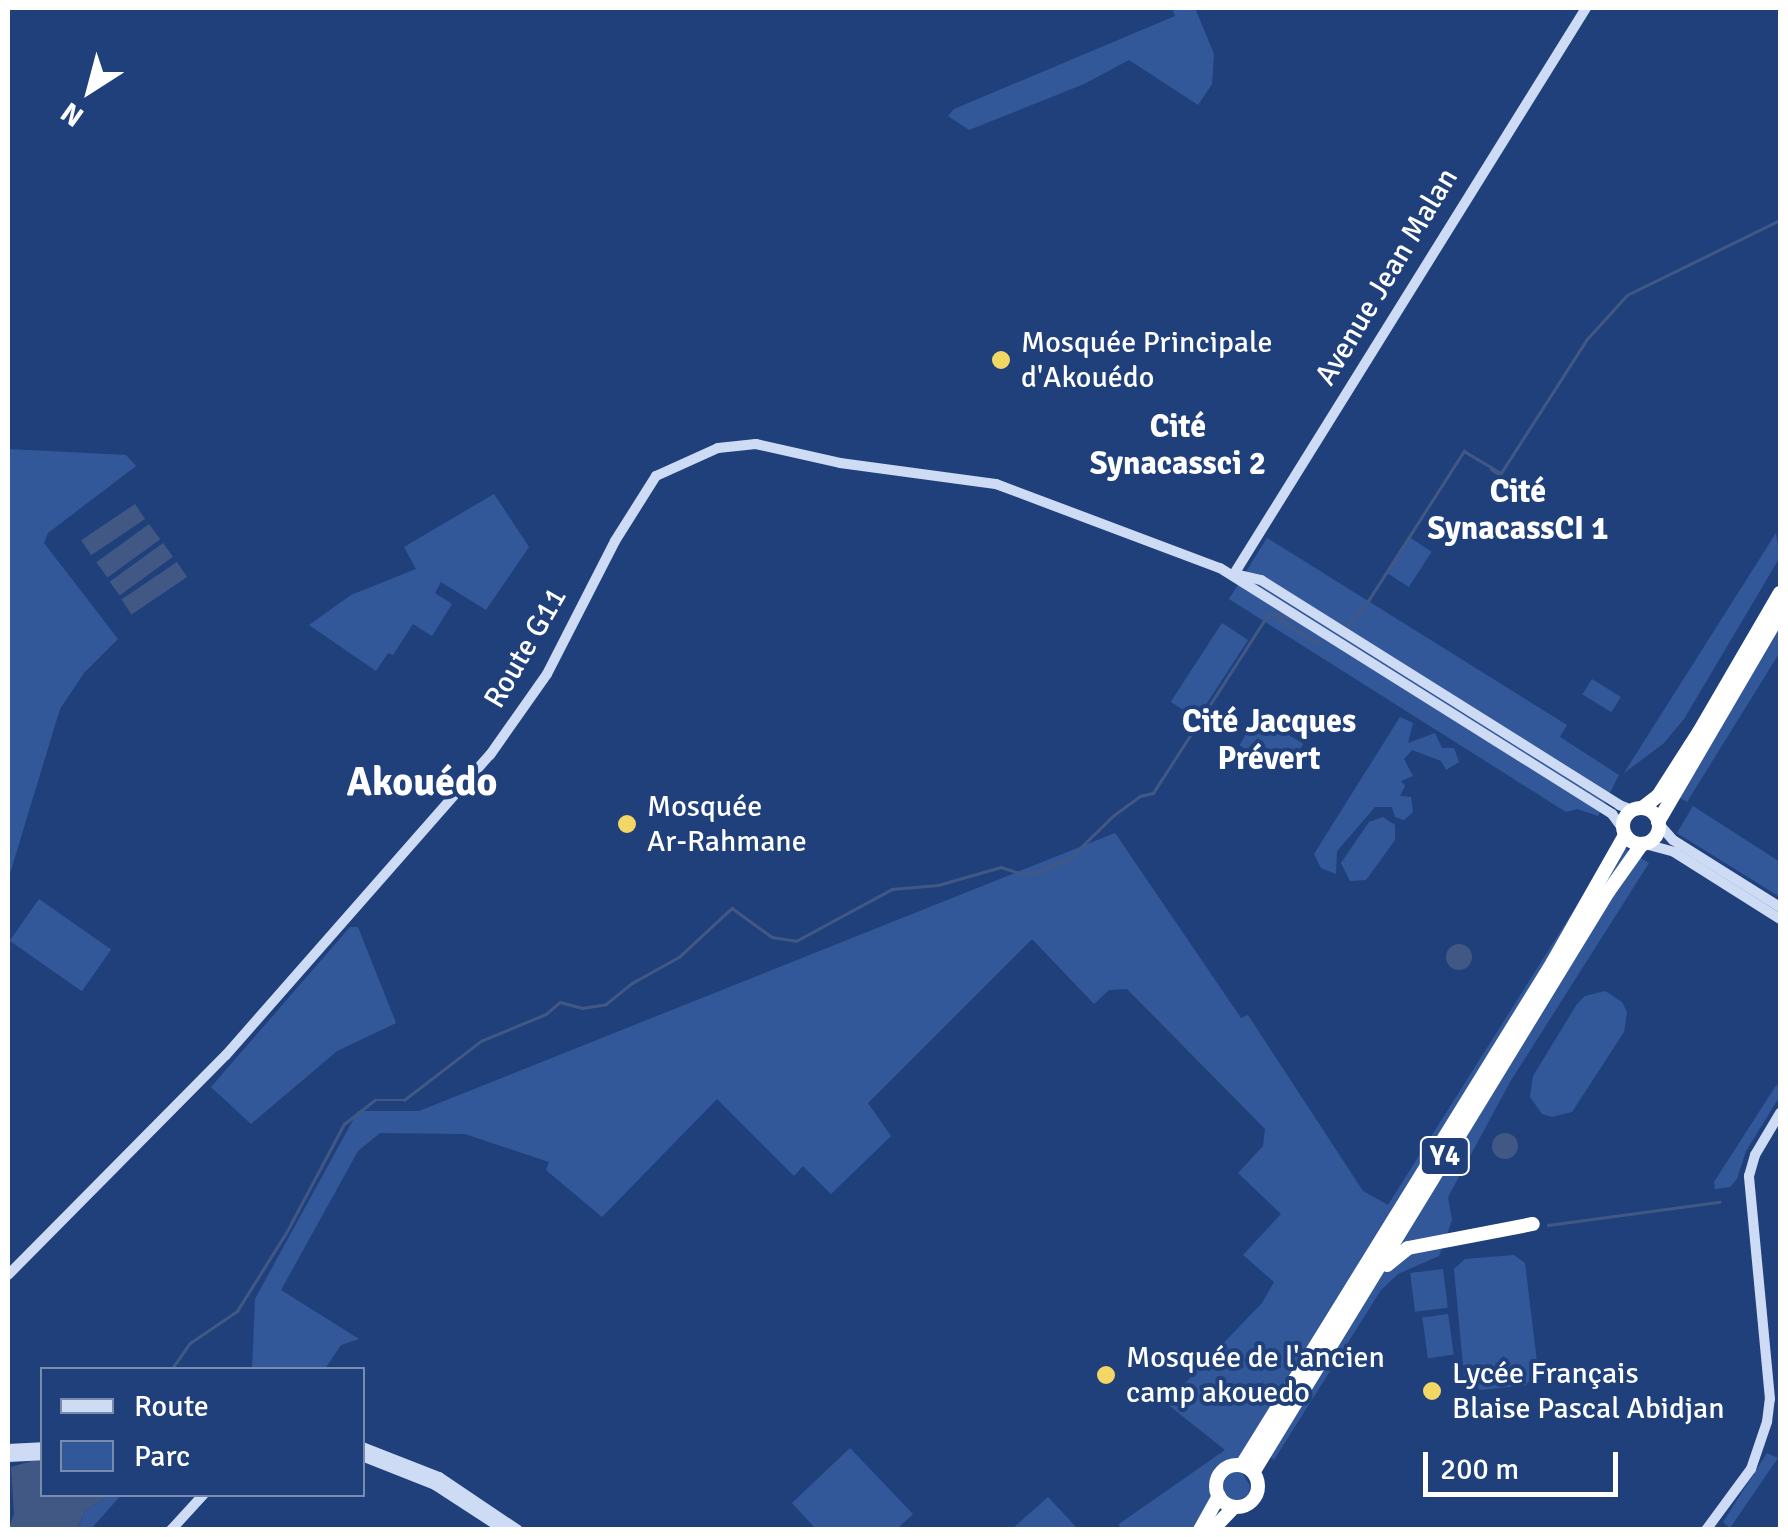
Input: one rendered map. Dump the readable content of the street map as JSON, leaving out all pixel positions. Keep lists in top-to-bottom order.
{
  "streets": {
    "highway": ["Y4"],
    "main road": ["Avenue Jean Malan", "Route G11"]
  },
  "crossings": [
    ["Avenue Jean Malan", "Route G11"]
  ],
  "districts": [
    "Cité Synacassci 2",
    "Cité SynacassCI 1",
    "Cité Jacques Prévert",
    "Akouédo"
  ],
  "places": [
    "Mosquée Principale d'Akouédo",
    "Mosquée Ar-Rahmane",
    "Mosquée de l'ancien camp akouedo",
    "Lycée Français Blaise Pascal Abidjan"
  ],
  "legend": ["Route", "Parc"],
  "scale_bar": "200 m",
  "north": "bottom left"
}
